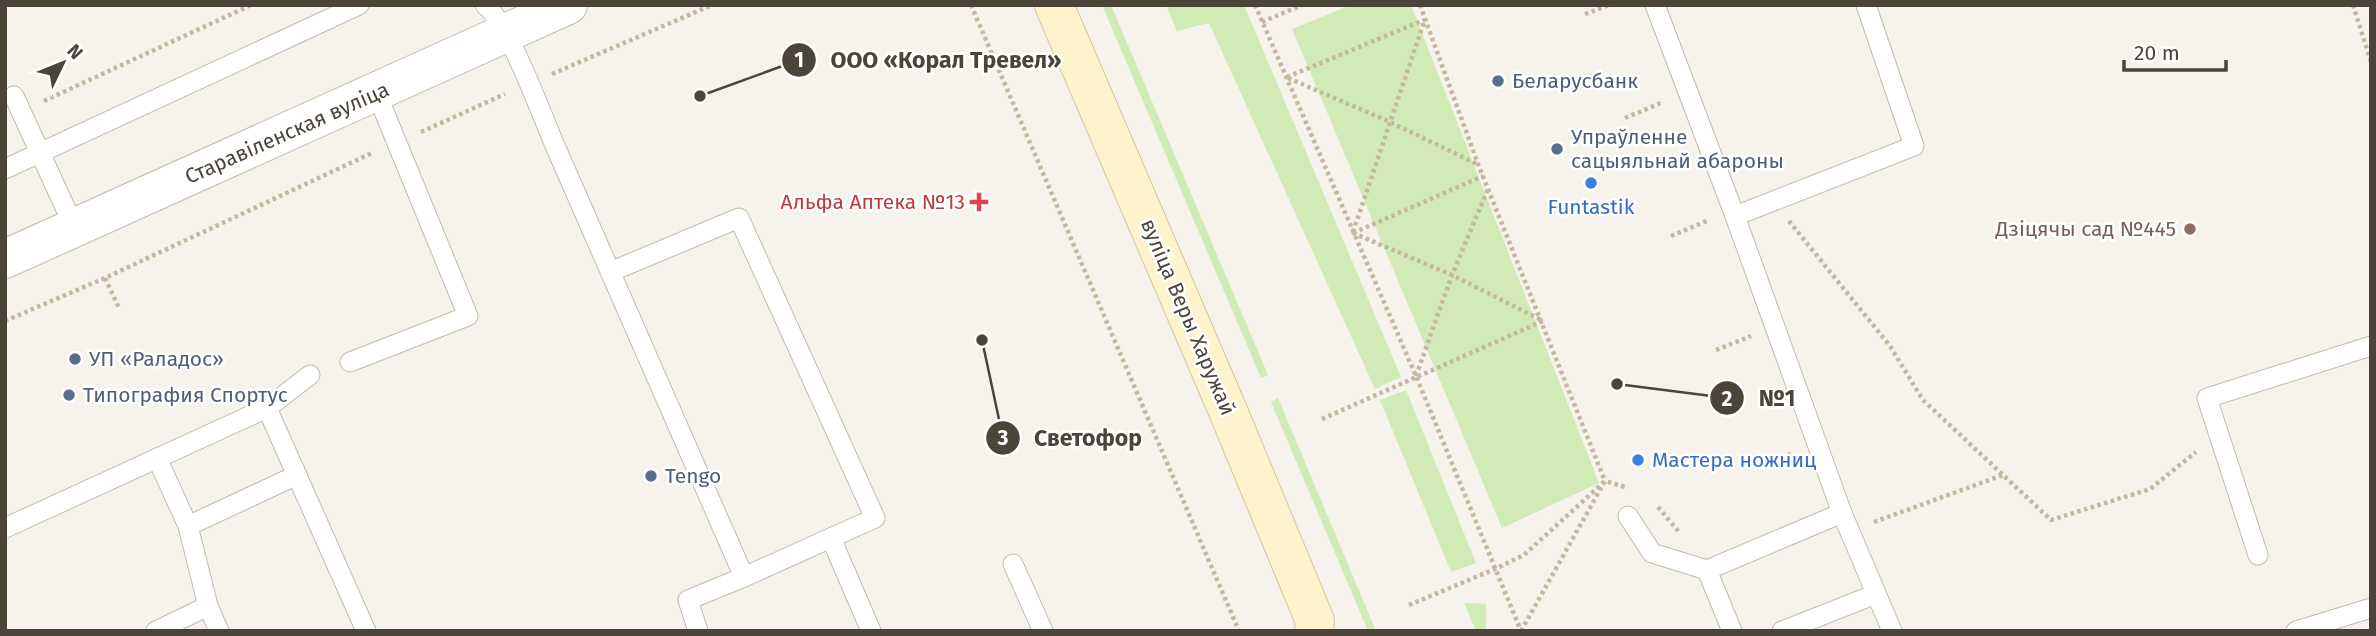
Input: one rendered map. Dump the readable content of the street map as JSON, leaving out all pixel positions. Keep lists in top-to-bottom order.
{
  "streets": {
    "main road": ["вуліца Веры Харужай"],
    "street": ["Старавіленская вуліца"]
  },
  "places": {
    "other": [
      "Беларусбанк",
      "ООО «Корал Тревел»",
      "Упраўленне сацыяльнай абароны",
      "Funtastik",
      "Дзіцячы сад №445",
      "Светофор",
      "УП «Раладос»",
      "№1",
      "Типография Спортус",
      "Мастера ножниц",
      "Tengo"
    ],
    "health": ["Альфа Аптека №13"]
  },
  "scale_bar": "20 m",
  "north": "top right"
}
